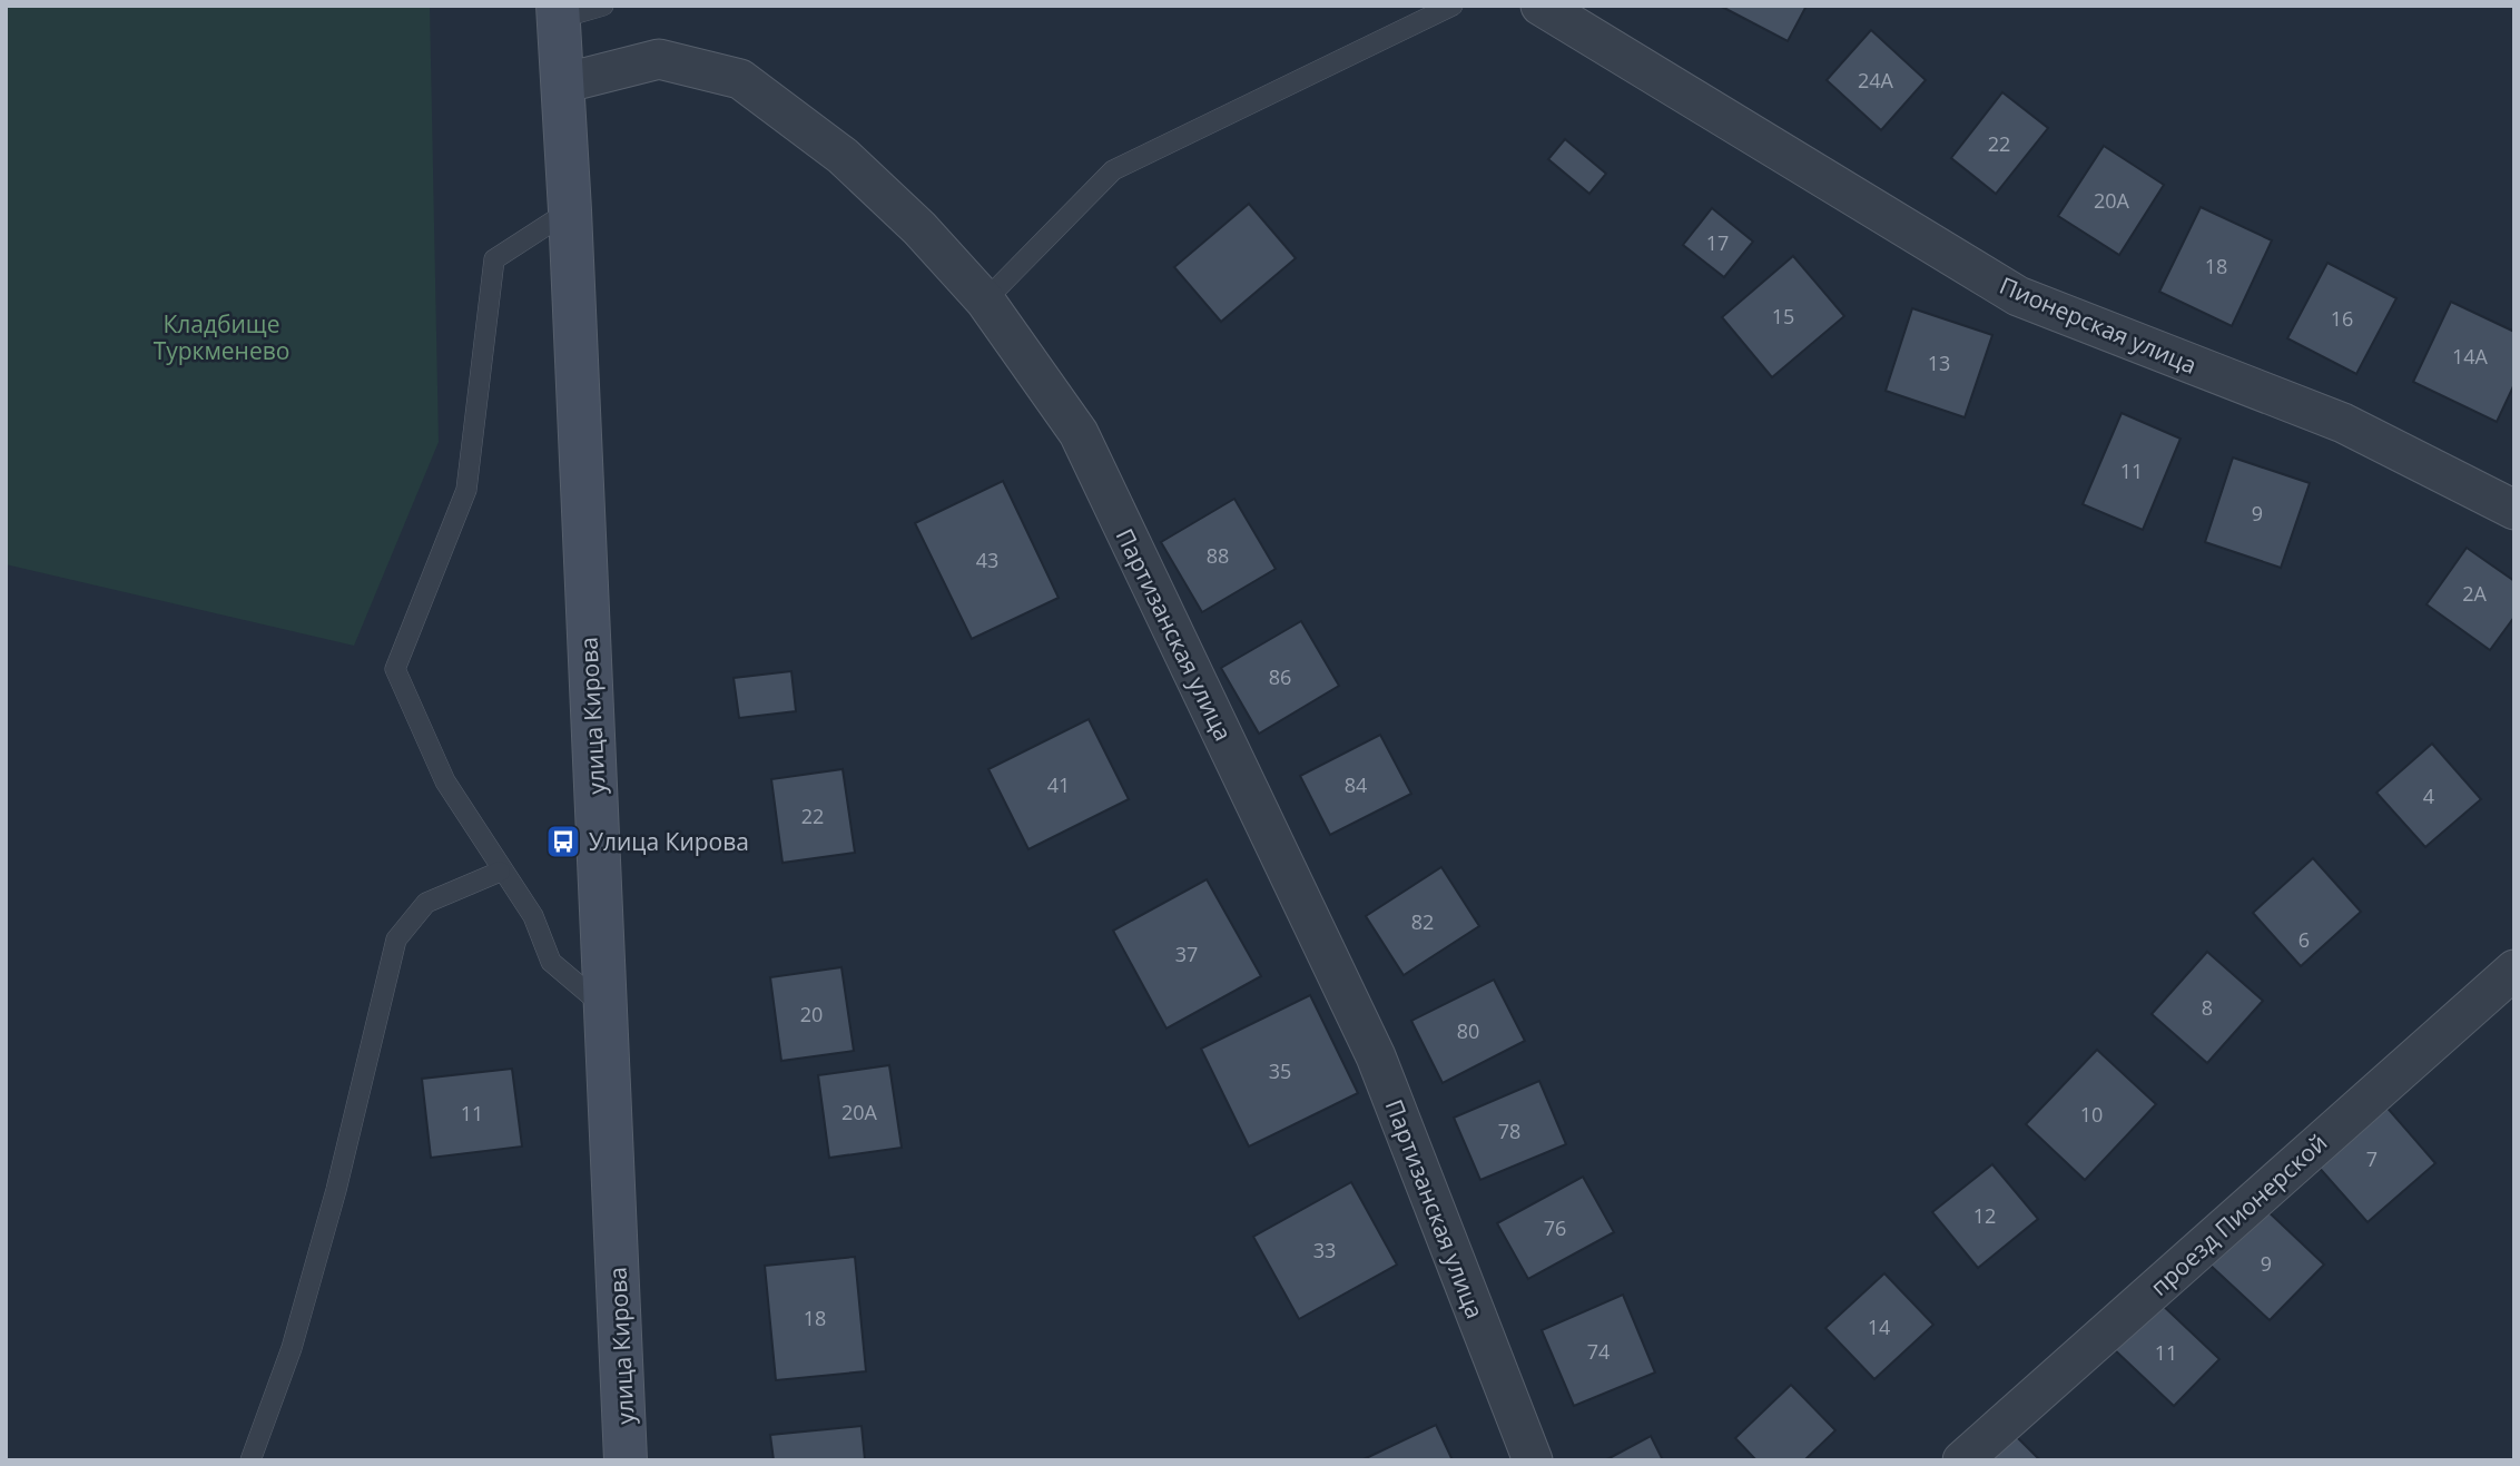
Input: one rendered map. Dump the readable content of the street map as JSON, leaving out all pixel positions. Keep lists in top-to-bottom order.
{
  "streets": {
    "main road": ["улица Кирова"],
    "street": ["Пионерская улица", "Партизанская улица", "проезд Пионерской"]
  },
  "crossings": [
    ["Партизанская улица", "улица Кирова"]
  ],
  "parks": ["Кладбище Туркменево"],
  "places": {
    "bus stop": ["Улица Кирова"]
  },
  "house_numbers": [
    "24А",
    "22",
    "20А",
    "17",
    "18",
    "15",
    "16",
    "14А",
    "13",
    "11",
    "9",
    "88",
    "43",
    "2А",
    "86",
    "41",
    "84",
    "4",
    "22",
    "82",
    "6",
    "37",
    "8",
    "20",
    "80",
    "35",
    "20А",
    "11",
    "10",
    "78",
    "7",
    "12",
    "76",
    "33",
    "9",
    "18",
    "14",
    "74",
    "11"
  ]
}
